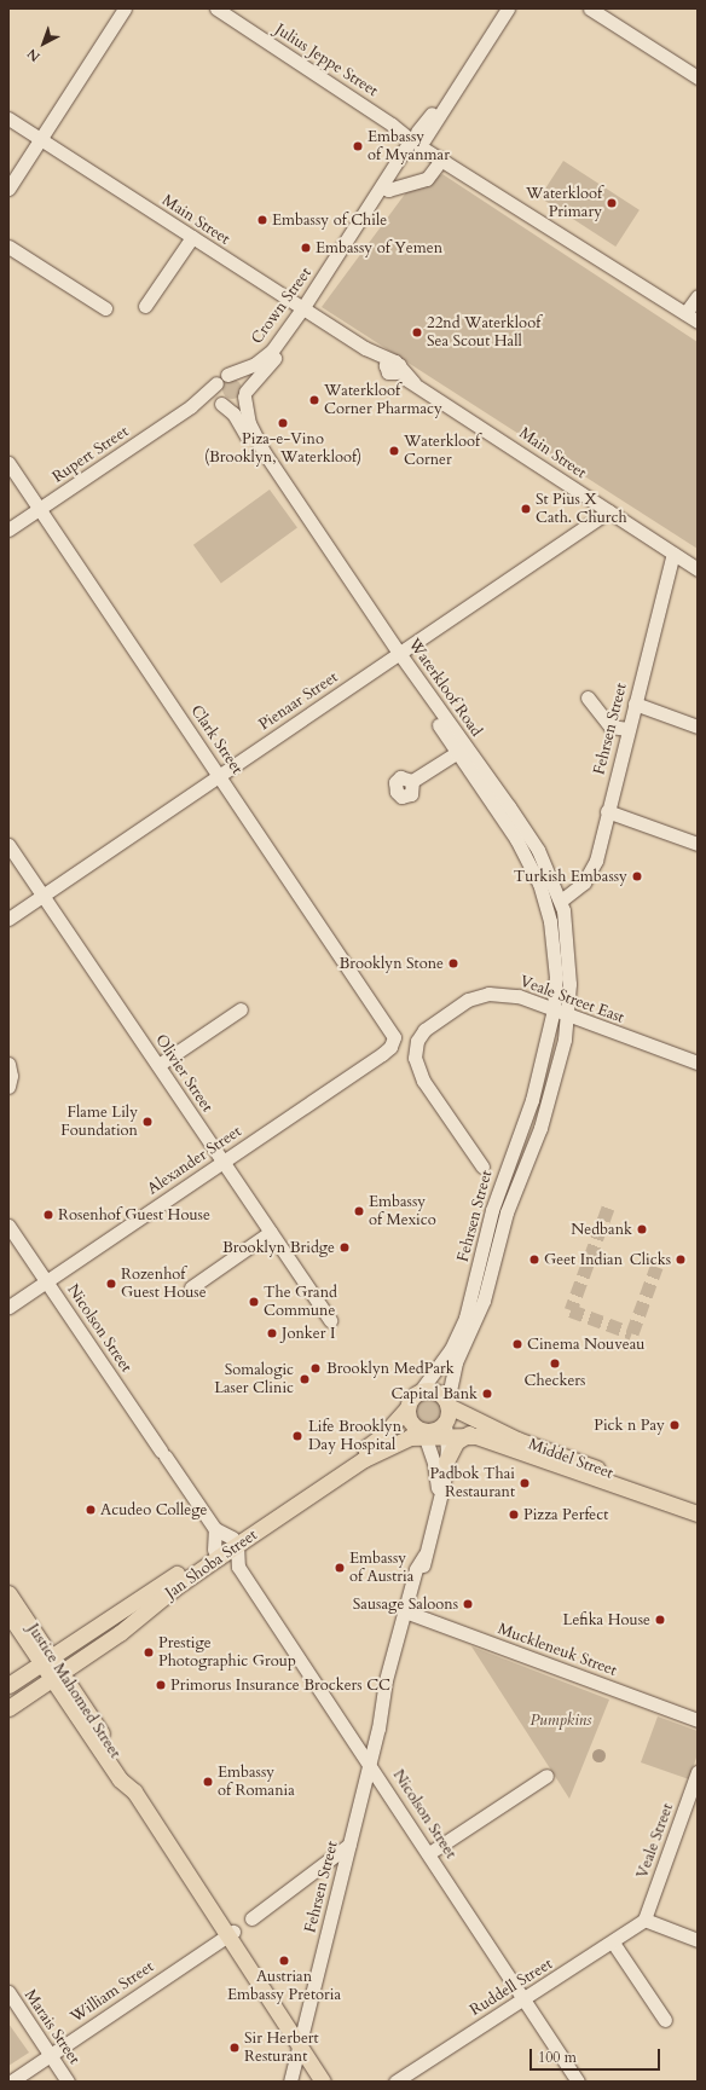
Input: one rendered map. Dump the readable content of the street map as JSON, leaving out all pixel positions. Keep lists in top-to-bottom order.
{
  "streets": {
    "main road": ["Middel Street", "Jan Shoba Street", "Justice Mahomed Street"],
    "street": [
      "Julius Jeppe Street",
      "Main Street",
      "Crown Street",
      "Rupert Street",
      "Waterkloof Road",
      "Pienaar Street",
      "Fehrsen Street",
      "Clark Street",
      "Veale Street East",
      "Olivier Street",
      "Alexander Street",
      "Nicolson Street",
      "Muckleneuk Street",
      "Veale Street",
      "Ruddell Street",
      "William Street",
      "Marais Street"
    ]
  },
  "crossings": [
    ["Julius Jeppe Street", "Crown Street"],
    ["Main Street", "Crown Street"],
    ["Main Street", "Pienaar Street"],
    ["Main Street", "Fehrsen Street"],
    ["Crown Street", "Rupert Street"],
    ["Crown Street", "Waterkloof Road"],
    ["Rupert Street", "Waterkloof Road"],
    ["Rupert Street", "Clark Street"],
    ["Waterkloof Road", "Pienaar Street"],
    ["Waterkloof Road", "Fehrsen Street"],
    ["Waterkloof Road", "Veale Street East"],
    ["Pienaar Street", "Clark Street"],
    ["Pienaar Street", "Olivier Street"],
    ["Fehrsen Street", "Veale Street East"],
    ["Fehrsen Street", "Nicolson Street"],
    ["Fehrsen Street", "Middel Street"],
    ["Fehrsen Street", "Jan Shoba Street"],
    ["Fehrsen Street", "Muckleneuk Street"],
    ["Fehrsen Street", "Justice Mahomed Street"],
    ["Clark Street", "Alexander Street"],
    ["Olivier Street", "Alexander Street"],
    ["Alexander Street", "Nicolson Street"],
    ["Nicolson Street", "Jan Shoba Street"],
    ["Nicolson Street", "Ruddell Street"],
    ["Middel Street", "Jan Shoba Street"],
    ["Jan Shoba Street", "Justice Mahomed Street"],
    ["Justice Mahomed Street", "William Street"],
    ["Veale Street", "Ruddell Street"],
    ["William Street", "Marais Street"]
  ],
  "parks": ["Pumpkins"],
  "places": [
    "Embassy of Myanmar",
    "Waterkloof Primary",
    "Embassy of Chile",
    "Embassy of Yemen",
    "22nd Waterkloof Sea Scout Hall",
    "Waterkloof Corner Pharmacy",
    "Piza-e-Vino (Brooklyn, Waterkloof)",
    "Waterkloof Corner",
    "St Pius X Cath. Church",
    "Turkish Embassy",
    "Brooklyn Stone",
    "Flame Lily Foundation",
    "Embassy of Mexico",
    "Rosenhof Guest House",
    "Nedbank",
    "Brooklyn Bridge",
    "Geet Indian",
    "Clicks",
    "Rozenhof Guest House",
    "The Grand Commune",
    "Jonker I",
    "Cinema Nouveau",
    "Checkers",
    "Brooklyn MedPark",
    "Somalogic Laser Clinic",
    "Capital Bank",
    "Pick n Pay",
    "Life Brooklyn Day Hospital",
    "Padbok Thai Restaurant",
    "Acudeo College",
    "Pizza Perfect",
    "Embassy of Austria",
    "Sausage Saloons",
    "Lefika House",
    "Prestige Photographic Group",
    "Primorus Insurance Brockers CC",
    "Embassy of Romania",
    "Austrian Embassy Pretoria",
    "Sir Herbert Resturant"
  ],
  "scale_bar": "100 m",
  "north": "bottom left"
}
